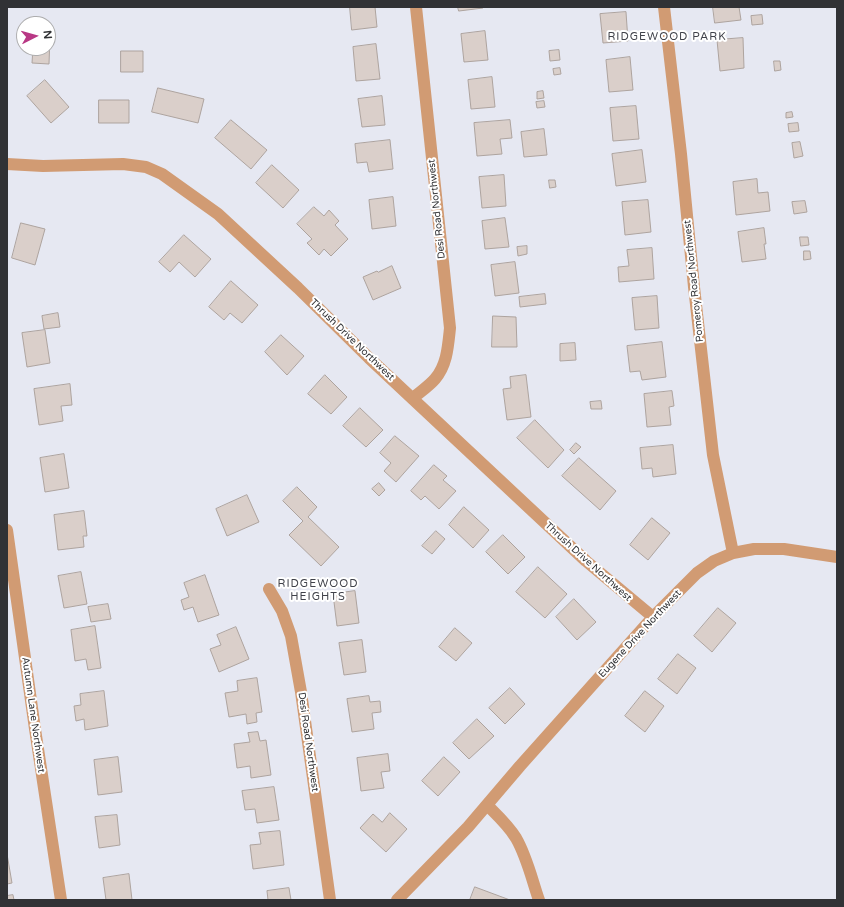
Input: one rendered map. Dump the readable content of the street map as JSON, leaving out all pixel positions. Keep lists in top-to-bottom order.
{
  "streets": {
    "street": [
      "Desi Road Northwest",
      "Pomeroy Road Northwest",
      "Thrush Drive Northwest",
      "Eugene Drive Northwest",
      "Autumn Lane Northwest"
    ]
  },
  "crossings": [
    ["Desi Road Northwest", "Thrush Drive Northwest"],
    ["Pomeroy Road Northwest", "Eugene Drive Northwest"],
    ["Thrush Drive Northwest", "Eugene Drive Northwest"]
  ],
  "districts": ["RIDGEWOOD PARK", "RIDGEWOOD HEIGHTS"],
  "north": "right"
}
